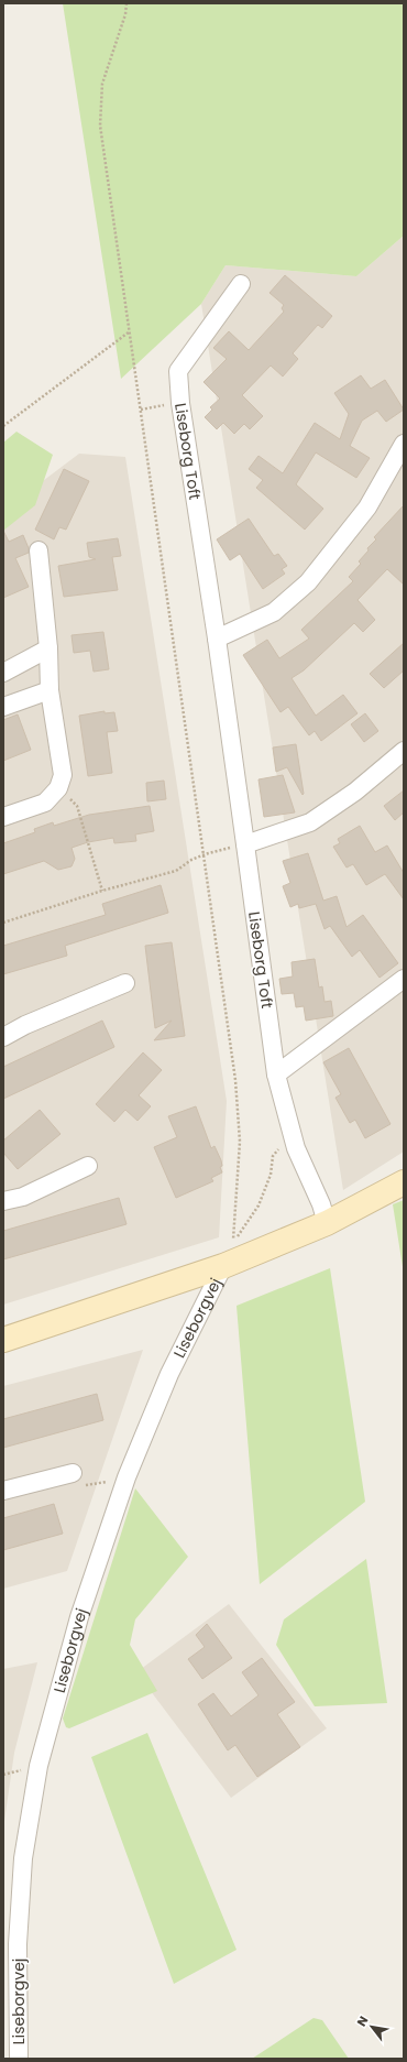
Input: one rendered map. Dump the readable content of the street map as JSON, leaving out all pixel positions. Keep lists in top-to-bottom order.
{
  "streets": {
    "street": ["Liseborg Toft", "Liseborgvej"]
  },
  "crossings": [
    ["Liseborg Toft", "Liseborgvej"]
  ],
  "north": "top left"
}
